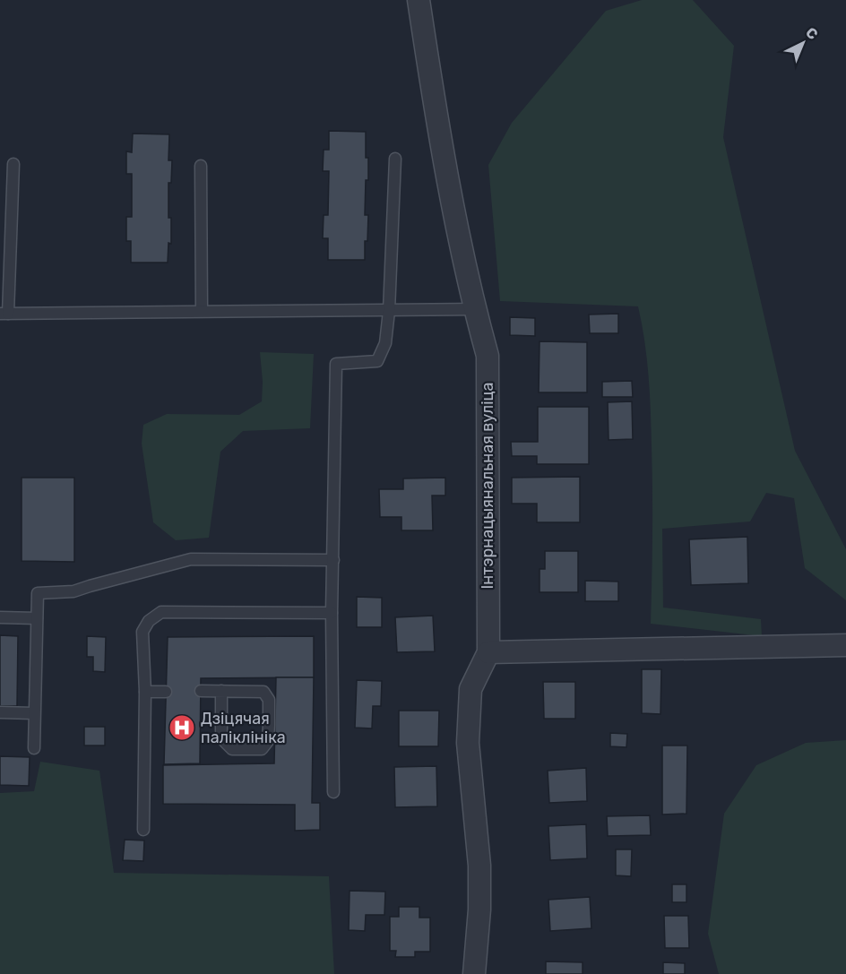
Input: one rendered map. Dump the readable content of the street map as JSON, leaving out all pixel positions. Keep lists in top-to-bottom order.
{
  "streets": {
    "street": ["Інтэрнацыянальная вуліца"]
  },
  "places": {
    "hospital": ["Дзіцячая паліклініка"]
  },
  "north": "top right"
}
